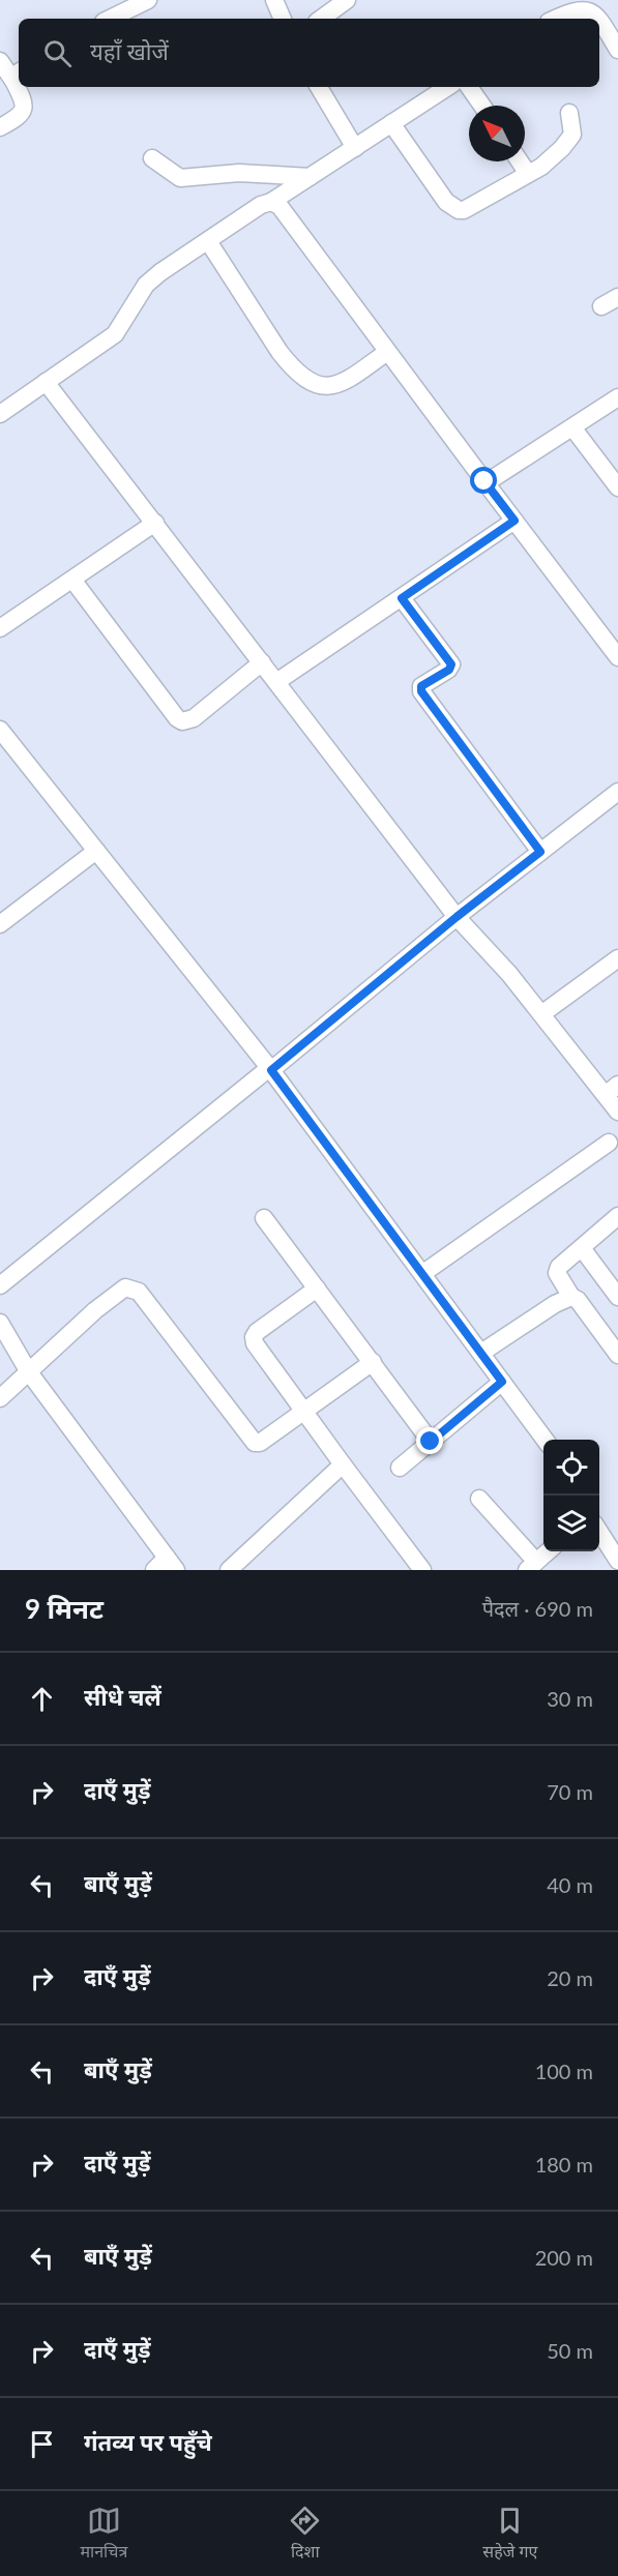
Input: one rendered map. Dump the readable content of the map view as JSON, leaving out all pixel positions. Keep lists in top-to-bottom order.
{
  "north": "top left",
  "page": {
    "search": "यहाँ खोजें",
    "heading": ["9 मिनट", "पैदल · 690 m"],
    "list": [
      ["सीधे चलें", "30 m"],
      ["दाएँ मुड़ें", "70 m"],
      ["बाएँ मुड़ें", "40 m"],
      ["दाएँ मुड़ें", "20 m"],
      ["बाएँ मुड़ें", "100 m"],
      ["दाएँ मुड़ें", "180 m"],
      ["बाएँ मुड़ें", "200 m"],
      ["दाएँ मुड़ें", "50 m"],
      "गंतव्य पर पहुँचे"
    ],
    "nav": ["मानचित्र", "दिशा", "सहेजे गए"]
  }
}
